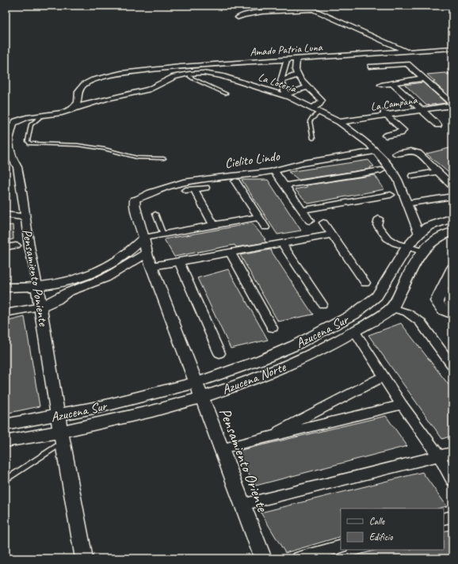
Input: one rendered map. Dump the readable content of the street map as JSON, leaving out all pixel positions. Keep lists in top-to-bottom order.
{
  "streets": {
    "street": [
      "Amado Patria Luna",
      "La Lotería",
      "La Campana",
      "Cielito Lindo",
      "Pensamiento Poniente",
      "Azucena Sur",
      "Azucena Norte",
      "Pensamiento Oriente"
    ]
  },
  "crossings": [
    ["Amado Patria Luna", "La Lotería"],
    ["Amado Patria Luna", "Pensamiento Poniente"],
    ["La Lotería", "La Campana"],
    ["La Lotería", "Cielito Lindo"],
    ["La Lotería", "Pensamiento Poniente"],
    ["La Lotería", "Azucena Sur"],
    ["Cielito Lindo", "Pensamiento Oriente"],
    ["Pensamiento Poniente", "Azucena Sur"],
    ["Pensamiento Poniente", "Azucena Norte"],
    ["Azucena Sur", "Pensamiento Oriente"],
    ["Azucena Norte", "Pensamiento Oriente"]
  ],
  "legend": ["Calle", "Edificio"]
}
